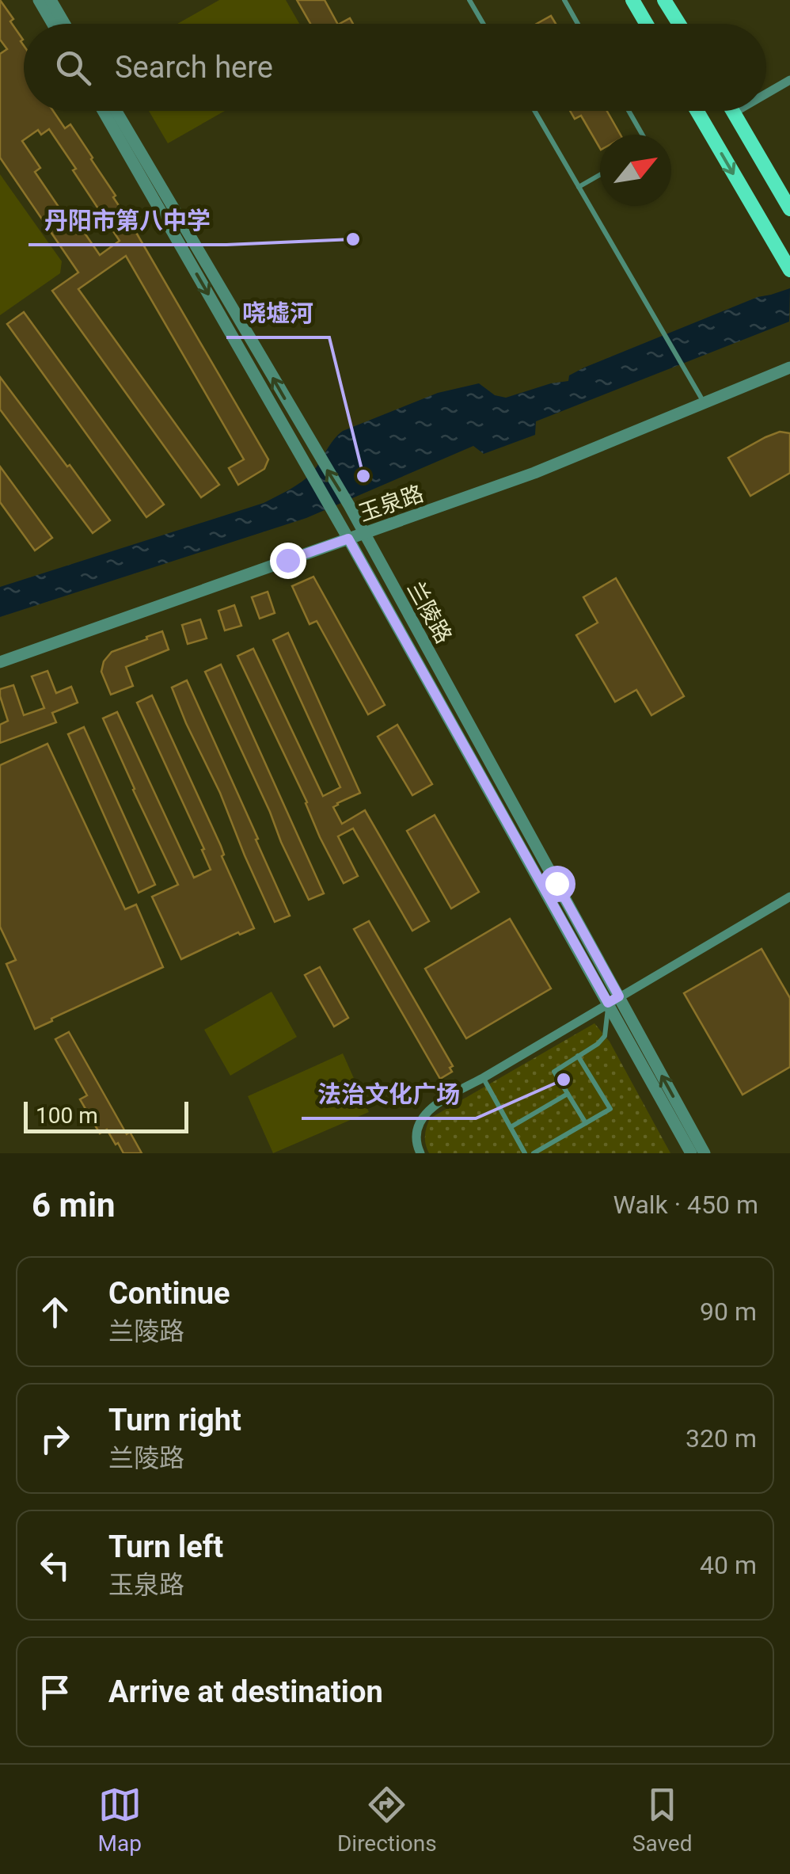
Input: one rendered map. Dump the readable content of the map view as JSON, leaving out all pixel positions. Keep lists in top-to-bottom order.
{
  "streets": {
    "street": ["玉泉路", "兰陵路"]
  },
  "crossings": [
    ["玉泉路", "兰陵路"]
  ],
  "places": ["丹阳市第八中学", "哓墟河", "法治文化广场"],
  "scale_bar": "100 m",
  "north": "top right",
  "page": {
    "search": "Search here",
    "scale": "100 m",
    "heading": ["6 min", "Walk · 450 m"],
    "list": [
      ["Continue", "兰陵路", "90 m"],
      ["Turn right", "兰陵路", "320 m"],
      ["Turn left", "玉泉路", "40 m"],
      "Arrive at destination"
    ],
    "nav": ["Map", "Directions", "Saved"]
  }
}
